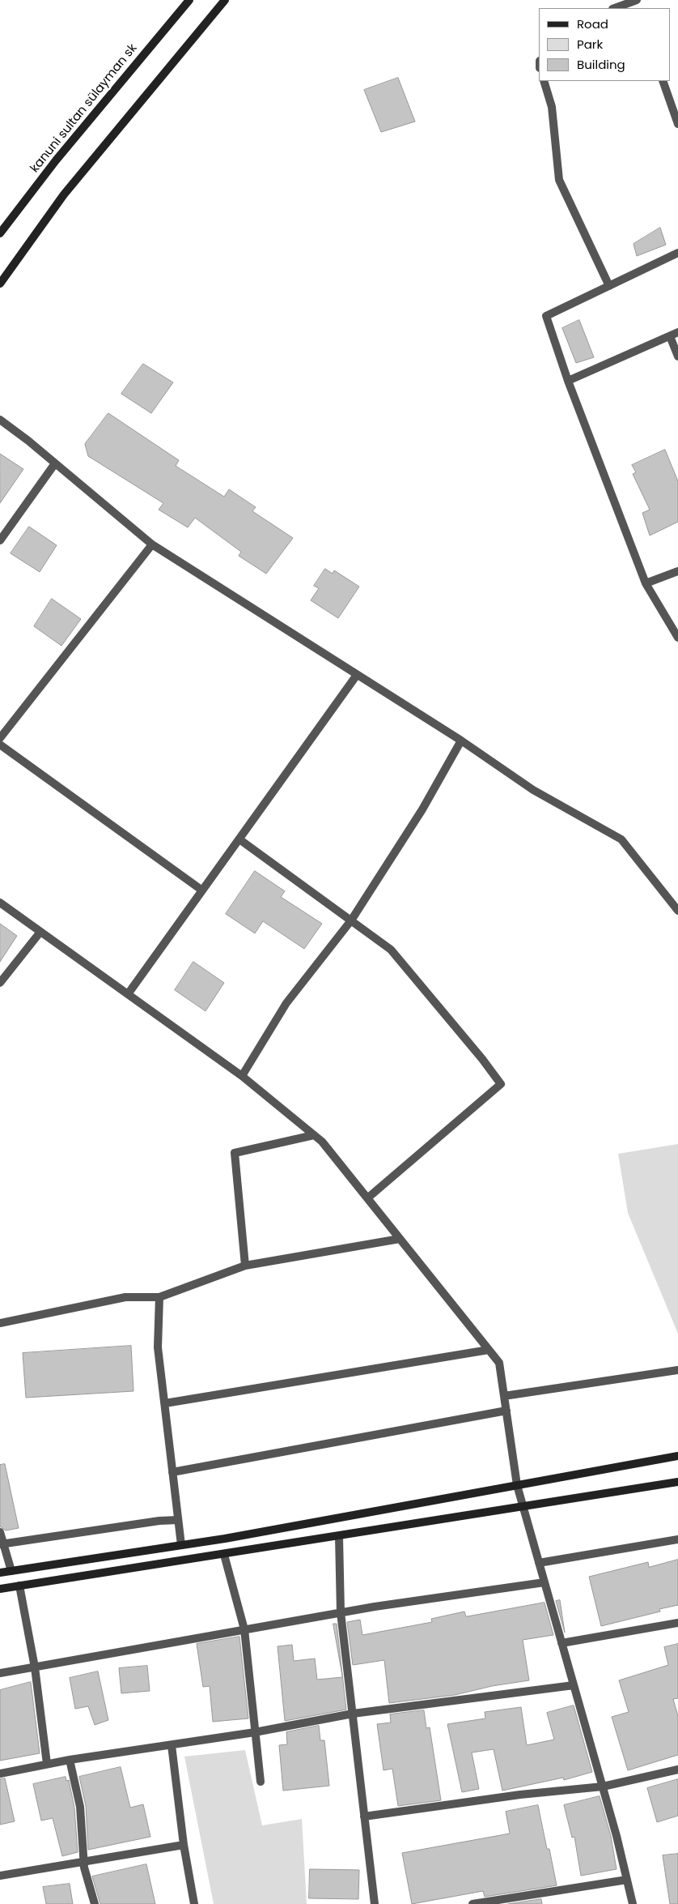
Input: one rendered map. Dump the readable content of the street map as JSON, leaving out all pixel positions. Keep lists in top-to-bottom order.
{
  "streets": {
    "main road": ["kanuni sultan sülayman sk"]
  },
  "legend": ["Road", "Park", "Building"]
}
